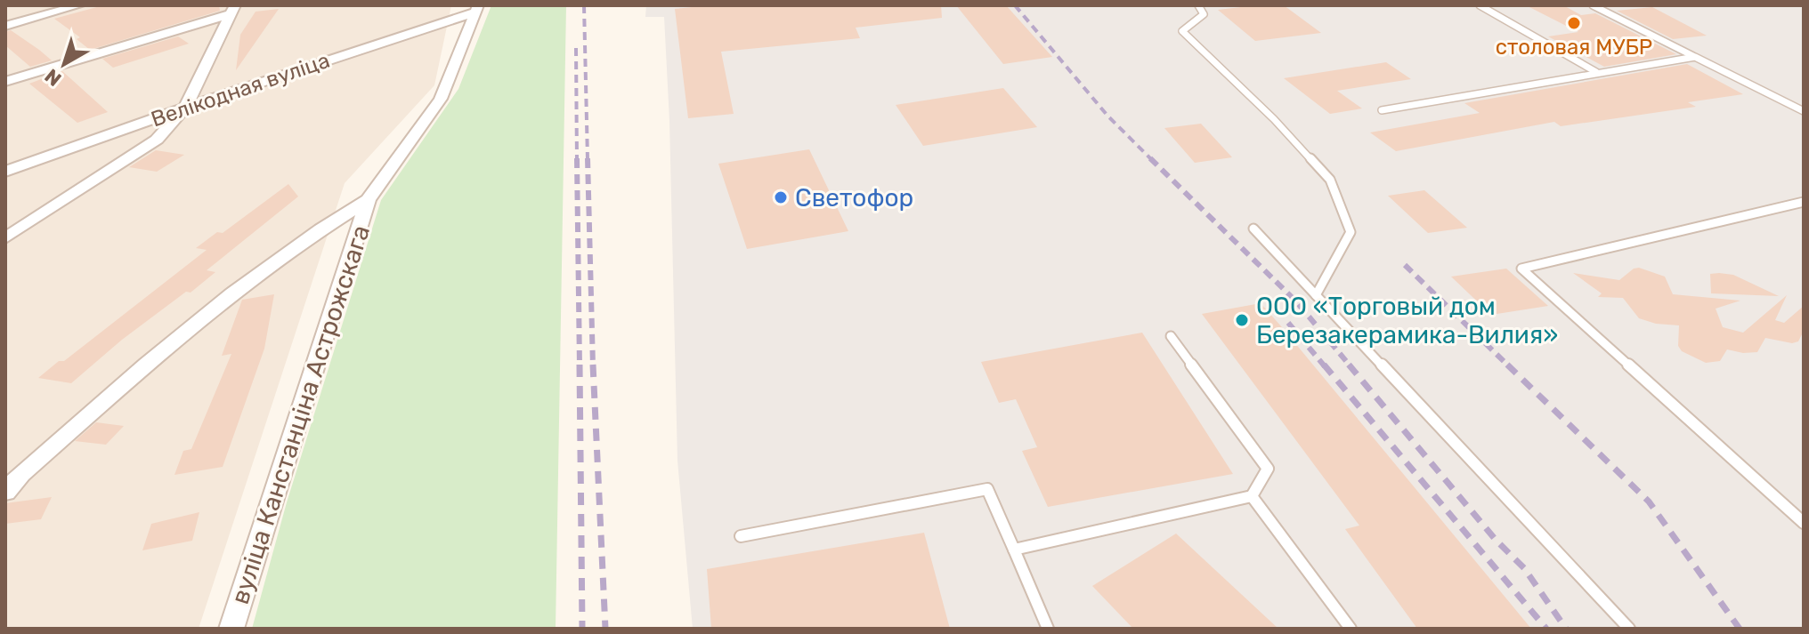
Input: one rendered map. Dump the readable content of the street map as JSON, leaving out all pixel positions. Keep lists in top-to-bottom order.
{
  "streets": {
    "street": ["Велікодная вуліца", "вуліца Канстанціна Астрожскага"]
  },
  "crossings": [
    ["Велікодная вуліца", "вуліца Канстанціна Астрожскага"]
  ],
  "places": ["столовая МУБР", "Светофор", "ООО «Торговый дом Березакерамика-Вилия»"],
  "north": "bottom left"
}
